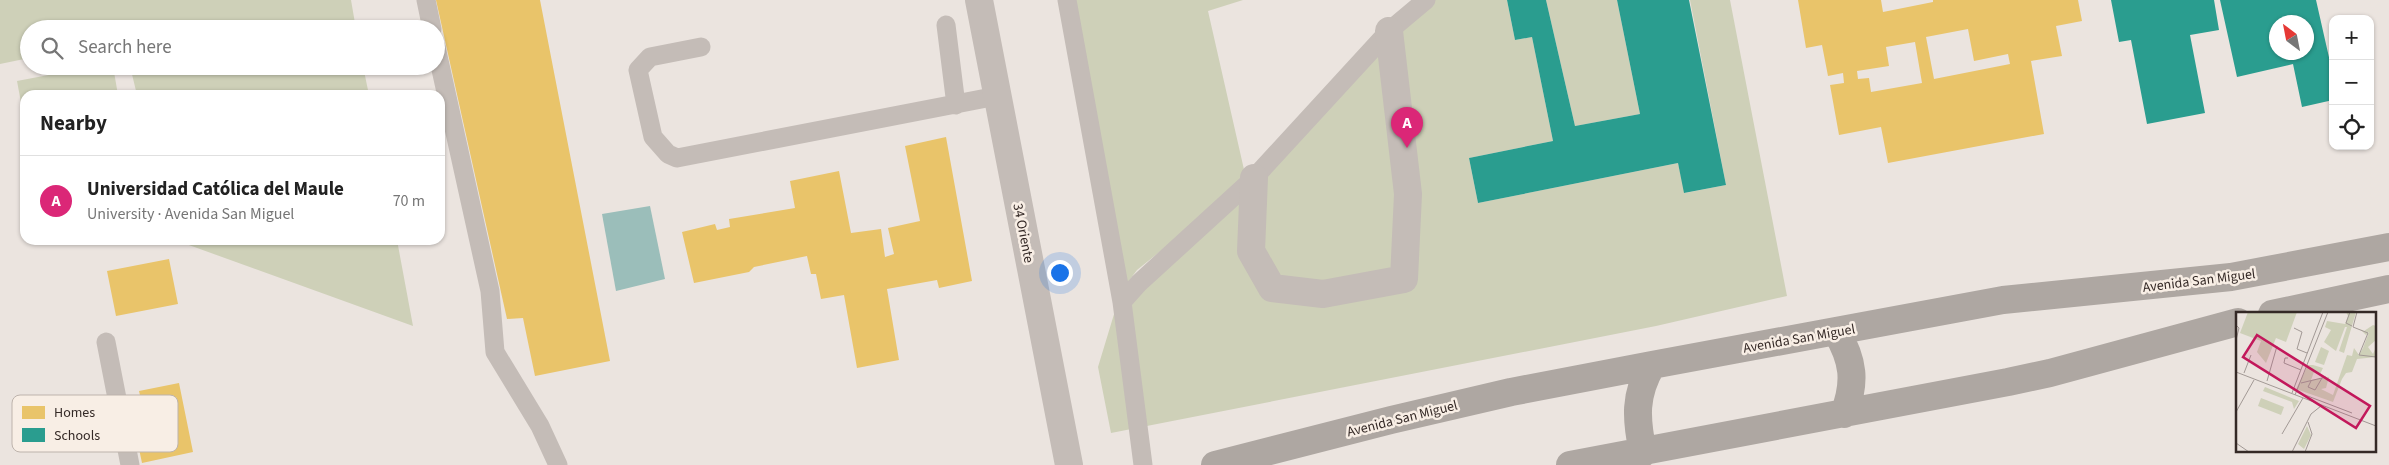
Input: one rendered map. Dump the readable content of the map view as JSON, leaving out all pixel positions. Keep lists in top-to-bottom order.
{
  "streets": {
    "highway": ["Avenida San Miguel"],
    "street": ["34 Oriente"]
  },
  "legend": ["Homes", "Schools"],
  "north": "top left",
  "page": {
    "map_buttons": ["+", "−"],
    "search": "Search here",
    "heading": "Nearby",
    "pins": "A",
    "list": [
      {
        "mark": "A",
        "name": "Universidad Católica del Maule",
        "note": "University · Avenida San Miguel",
        "value": "70 m"
      }
    ]
  }
}
